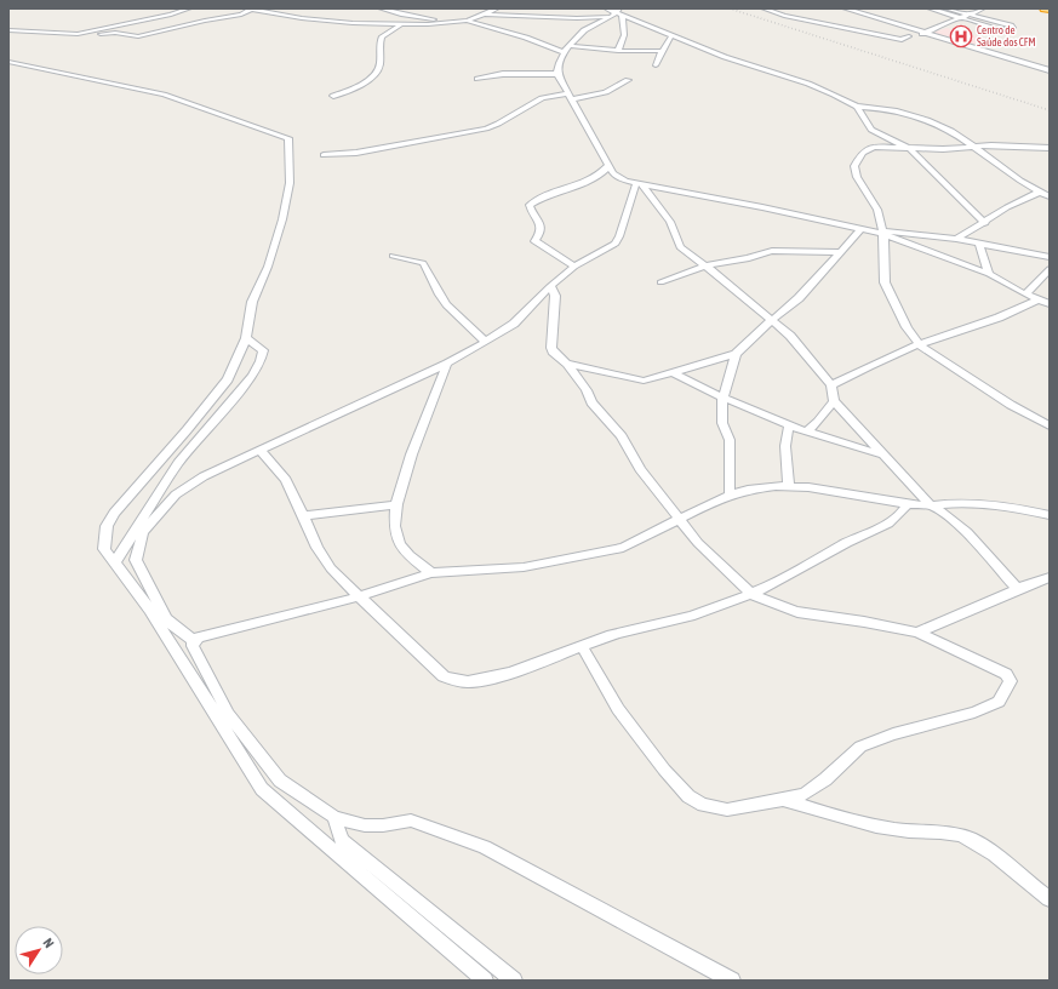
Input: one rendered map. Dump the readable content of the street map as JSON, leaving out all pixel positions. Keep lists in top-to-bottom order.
{
  "places": {
    "hospital": ["Centro de Saúde dos CFM"]
  },
  "north": "top right"
}
